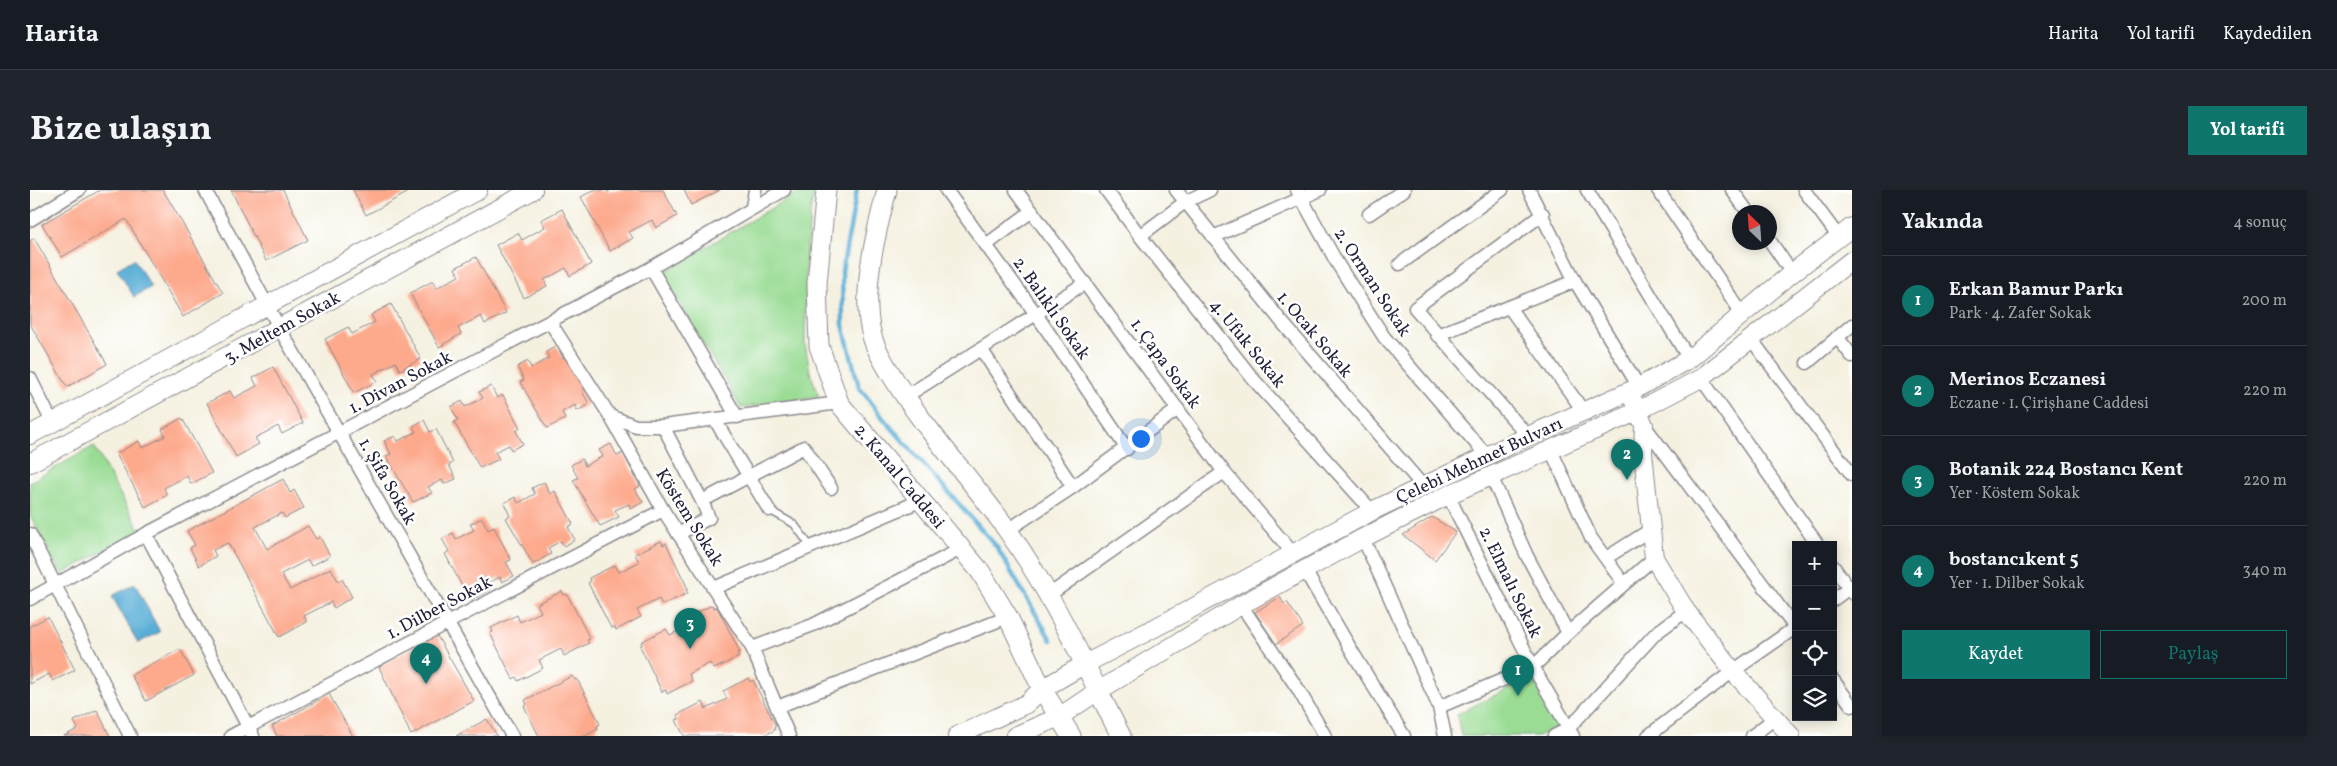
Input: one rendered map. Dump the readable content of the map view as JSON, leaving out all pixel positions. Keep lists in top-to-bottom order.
{
  "streets": {
    "main road": ["3. Meltem Sokak", "Çelebi Mehmet Bulvarı", "2. Kanal Caddesi"],
    "street": [
      "2. Orman Sokak",
      "2. Balıklı Sokak",
      "1. Ocak Sokak",
      "4. Ufuk Sokak",
      "1. Çapa Sokak",
      "1. Divan Sokak",
      "1. Şifa Sokak",
      "Köstem Sokak",
      "2. Elmalı Sokak",
      "1. Dilber Sokak"
    ]
  },
  "crossings": [
    ["2. Orman Sokak", "Çelebi Mehmet Bulvarı"],
    ["3. Meltem Sokak", "1. Şifa Sokak"],
    ["1. Ocak Sokak", "Çelebi Mehmet Bulvarı"],
    ["4. Ufuk Sokak", "Çelebi Mehmet Bulvarı"],
    ["1. Çapa Sokak", "Çelebi Mehmet Bulvarı"],
    ["1. Divan Sokak", "1. Şifa Sokak"],
    ["1. Divan Sokak", "Köstem Sokak"],
    ["Çelebi Mehmet Bulvarı", "2. Kanal Caddesi"],
    ["Çelebi Mehmet Bulvarı", "2. Elmalı Sokak"],
    ["1. Şifa Sokak", "1. Dilber Sokak"],
    ["Köstem Sokak", "1. Dilber Sokak"]
  ],
  "north": "top left",
  "page": {
    "header": "Harita",
    "nav": ["Harita", "Yol tarifi", "Kaydedilen"],
    "title": "Bize ulaşın",
    "buttons": [
      "Yol tarifi",
      ["Kaydet", "Paylaş"]
    ],
    "heading": ["Yakında", "4 sonuç"],
    "list": [
      {
        "mark": "1",
        "name": "Erkan Bamur Parkı",
        "note": "Park · 4. Zafer Sokak",
        "value": "200 m"
      },
      {
        "mark": "2",
        "name": "Merinos Eczanesi",
        "note": "Eczane · 1. Çirişhane Caddesi",
        "value": "220 m"
      },
      {
        "mark": "3",
        "name": "Botanik 224 Bostancı Kent",
        "note": "Yer · Köstem Sokak",
        "value": "220 m"
      },
      {
        "mark": "4",
        "name": "bostancıkent 5",
        "note": "Yer · 1. Dilber Sokak",
        "value": "340 m"
      }
    ],
    "pins": [
      "2",
      "3",
      "4",
      "1"
    ],
    "map_buttons": ["+", "−"]
  }
}
